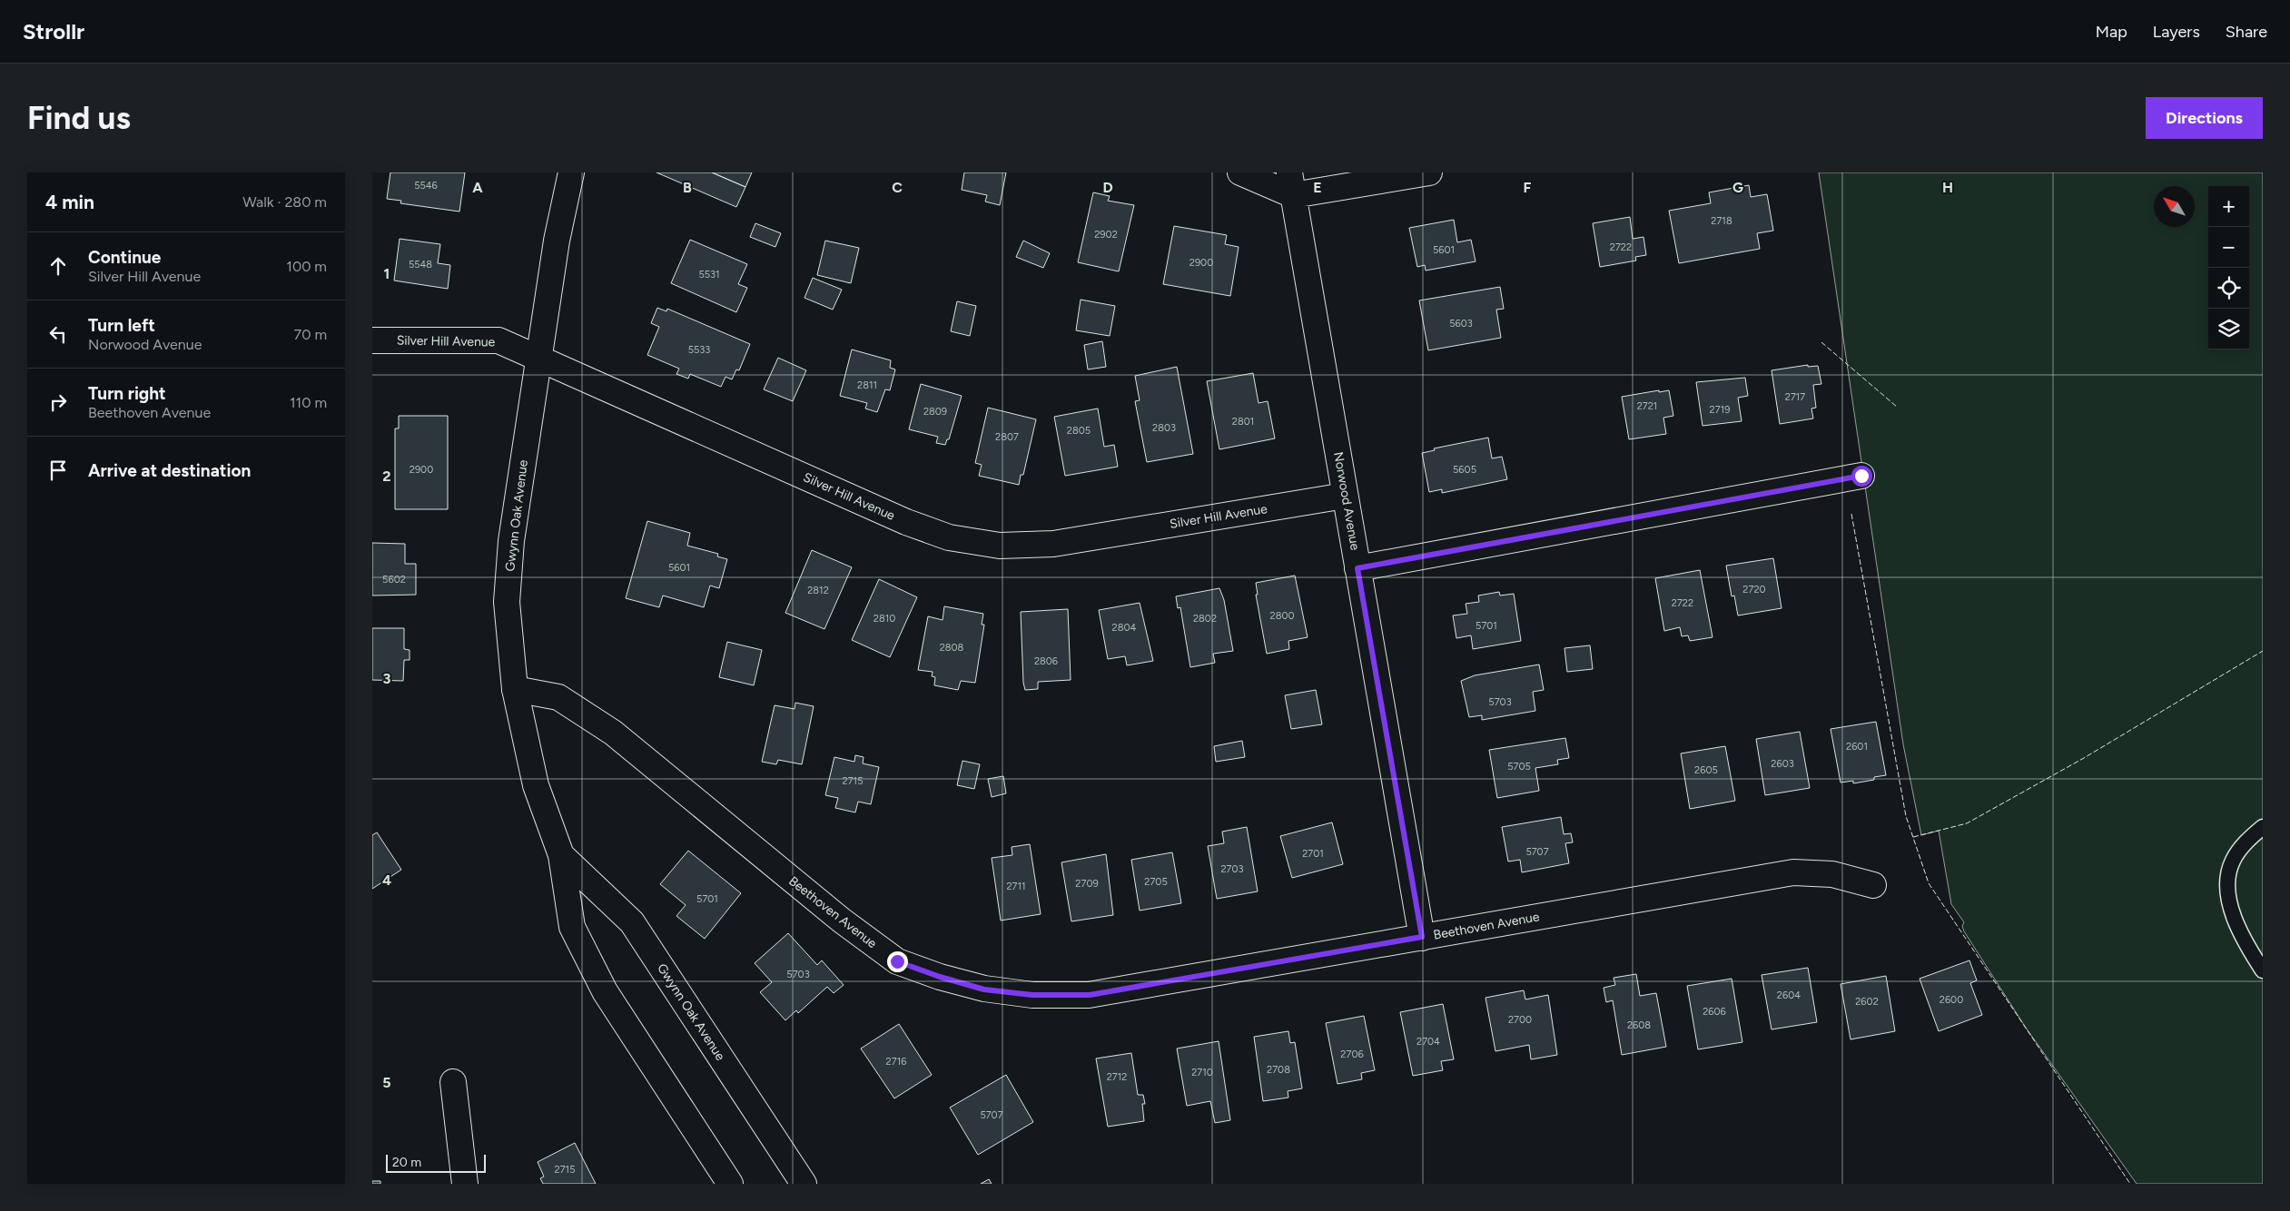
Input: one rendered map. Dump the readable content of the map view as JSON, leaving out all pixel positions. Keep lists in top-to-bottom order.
{
  "streets": {
    "street": [
      "Silver Hill Avenue",
      "Norwood Avenue",
      "Gwynn Oak Avenue",
      "Beethoven Avenue"
    ]
  },
  "crossings": [
    ["Silver Hill Avenue", "Norwood Avenue"],
    ["Silver Hill Avenue", "Gwynn Oak Avenue"],
    ["Norwood Avenue", "Beethoven Avenue"],
    ["Gwynn Oak Avenue", "Beethoven Avenue"]
  ],
  "house_numbers": [
    "5546",
    "2718",
    "2902",
    "2722",
    "5601",
    "2900",
    "5548",
    "5531",
    "5603",
    "5533",
    "2811",
    "2717",
    "2721",
    "2719",
    "2809",
    "2801",
    "2803",
    "2805",
    "2807",
    "2900",
    "5605",
    "5601",
    "5602",
    "2720",
    "2812",
    "2722",
    "2800",
    "2810",
    "2802",
    "5701",
    "2804",
    "2808",
    "2806",
    "5703",
    "2601",
    "2603",
    "5705",
    "2605",
    "2715",
    "5707",
    "2701",
    "2703",
    "2705",
    "2709",
    "2711",
    "5701",
    "5703",
    "2604",
    "2600",
    "2602",
    "2606",
    "2700",
    "2608",
    "2704",
    "2706",
    "2716",
    "2708",
    "2710",
    "2712",
    "5707",
    "2715"
  ],
  "scale_bar": "20 m",
  "north": "top left",
  "page": {
    "header": "Strollr",
    "nav": ["Map", "Layers", "Share"],
    "buttons": "Directions",
    "title": "Find us",
    "heading": ["4 min", "Walk · 280 m"],
    "map_buttons": ["+", "−"],
    "list": [
      ["Continue", "Silver Hill Avenue", "100 m"],
      ["Turn left", "Norwood Avenue", "70 m"],
      ["Turn right", "Beethoven Avenue", "110 m"],
      "Arrive at destination"
    ],
    "scale": "20 m"
  },
  "grid": {
    "columns": [
      "A",
      "B",
      "C",
      "D",
      "E",
      "F",
      "G",
      "H"
    ],
    "rows": [
      "1",
      "2",
      "3",
      "4",
      "5"
    ]
  }
}
